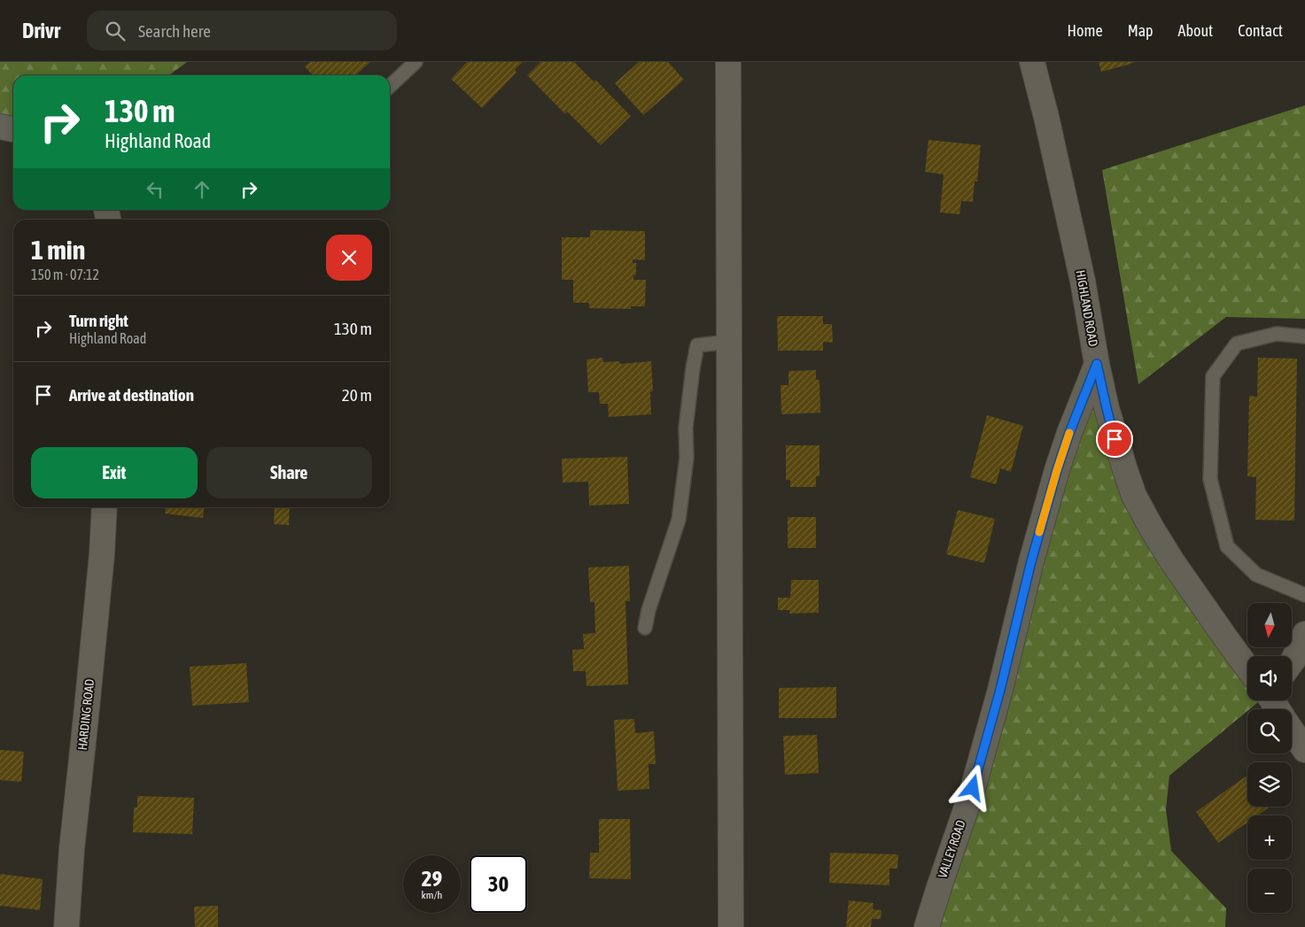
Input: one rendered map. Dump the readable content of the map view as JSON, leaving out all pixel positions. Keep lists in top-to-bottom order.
{
  "streets": {
    "street": ["HIGHLAND ROAD", "HARDING ROAD", "VALLEY ROAD"]
  },
  "crossings": [
    ["HIGHLAND ROAD", "VALLEY ROAD"]
  ],
  "north": "bottom",
  "page": {
    "header": "Drivr",
    "search": "Search here",
    "nav": [
      "Home",
      "Map",
      "About",
      "Contact"
    ],
    "turn": ["130 m", "Highland Road"],
    "heading": ["1 min", "150 m · 07:12"],
    "list": [
      {
        "name": "Turn right",
        "note": "Highland Road",
        "value": "130 m"
      },
      {
        "name": "Arrive at destination",
        "value": "20 m"
      }
    ],
    "buttons": ["Exit", "Share"],
    "map_buttons": ["+", "−"],
    "speed": "29 km/h",
    "limit": "30"
  }
}
